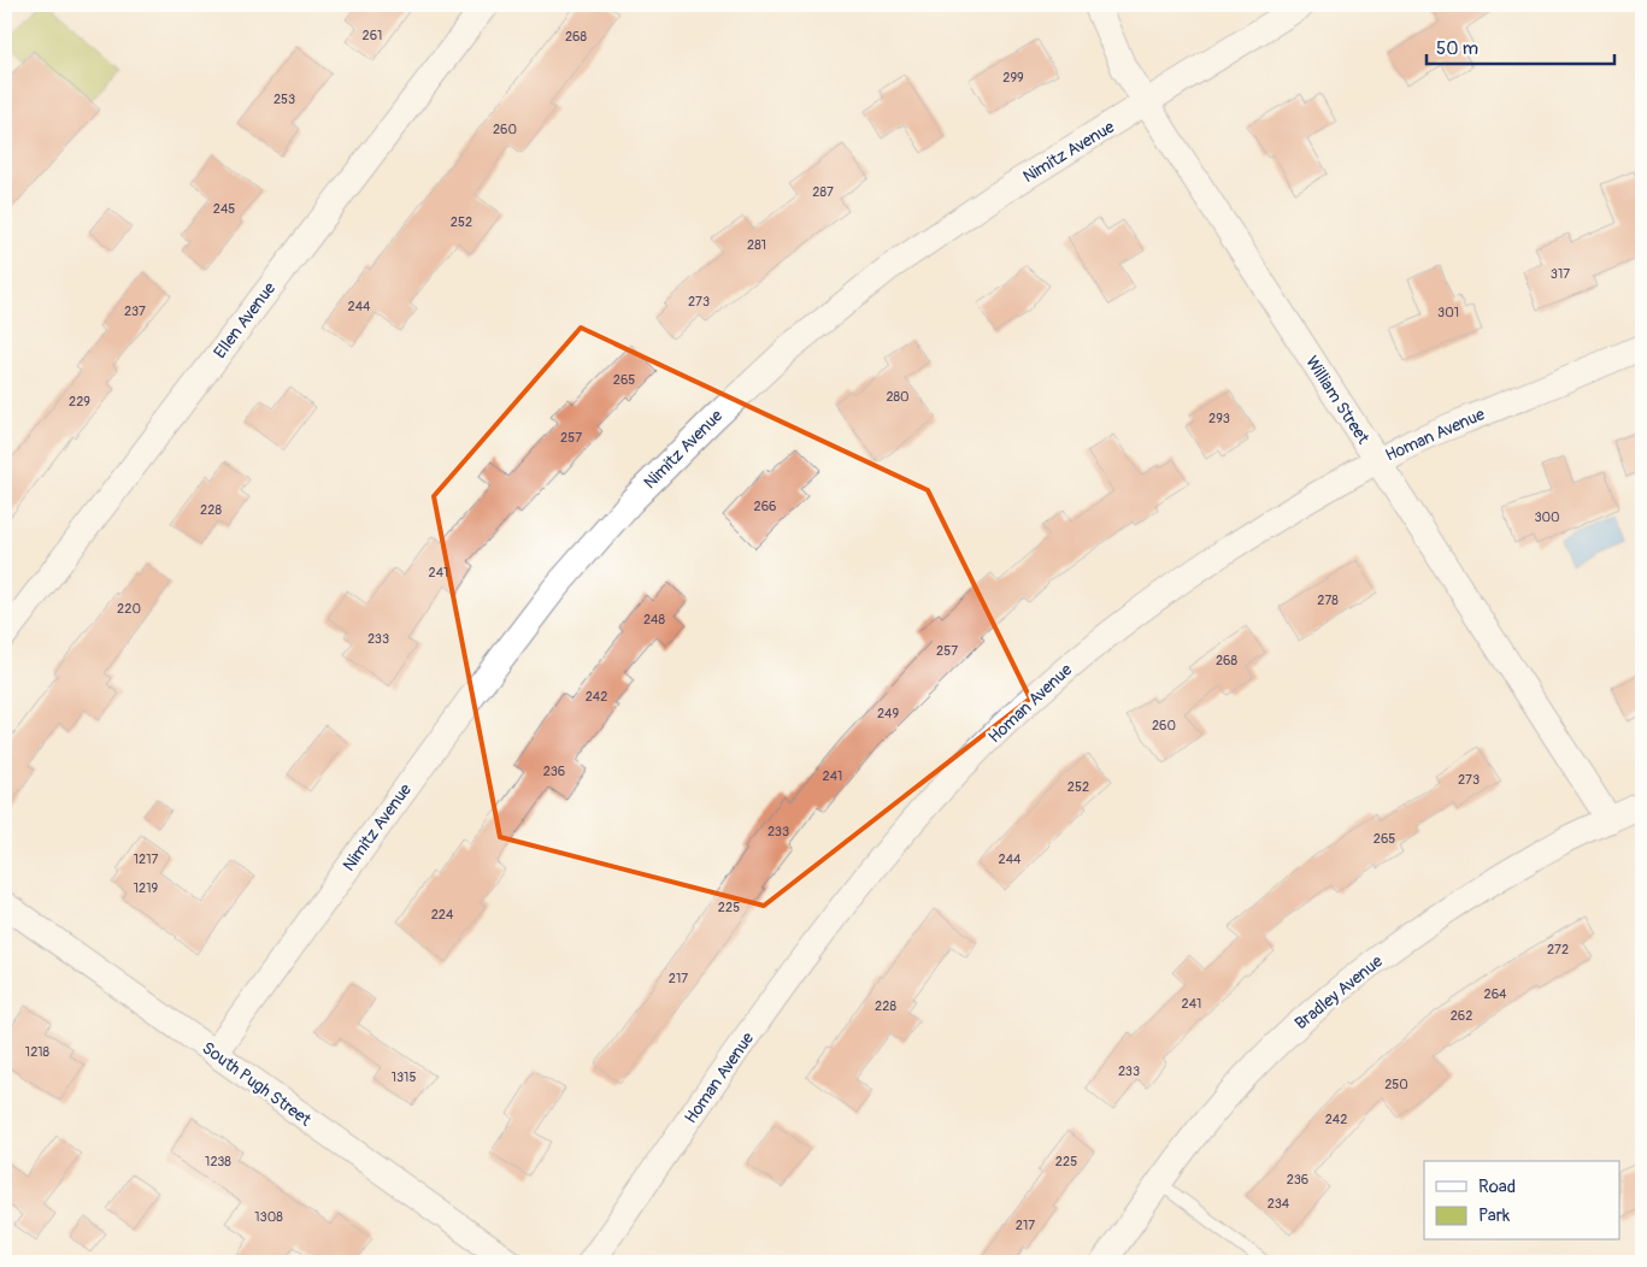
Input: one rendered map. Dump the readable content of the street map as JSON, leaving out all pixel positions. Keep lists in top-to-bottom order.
{
  "streets": {
    "street": [
      "Nimitz Avenue",
      "Ellen Avenue",
      "William Street",
      "Homan Avenue",
      "Bradley Avenue",
      "South Pugh Street"
    ]
  },
  "crossings": [
    ["Nimitz Avenue", "William Street"],
    ["Nimitz Avenue", "South Pugh Street"],
    ["William Street", "Homan Avenue"],
    ["William Street", "Bradley Avenue"]
  ],
  "house_numbers": [
    "261",
    "268",
    "299",
    "253",
    "260",
    "287",
    "245",
    "252",
    "281",
    "317",
    "273",
    "244",
    "237",
    "301",
    "265",
    "280",
    "229",
    "293",
    "257",
    "266",
    "228",
    "300",
    "241",
    "278",
    "220",
    "248",
    "233",
    "257",
    "268",
    "242",
    "249",
    "260",
    "236",
    "241",
    "273",
    "252",
    "233",
    "265",
    "1217",
    "244",
    "1219",
    "225",
    "224",
    "272",
    "217",
    "264",
    "241",
    "228",
    "262",
    "1218",
    "233",
    "1315",
    "250",
    "242",
    "1238",
    "225",
    "236",
    "234",
    "1308",
    "217"
  ],
  "legend": ["Road", "Park"],
  "scale_bar": "50 m"
}
